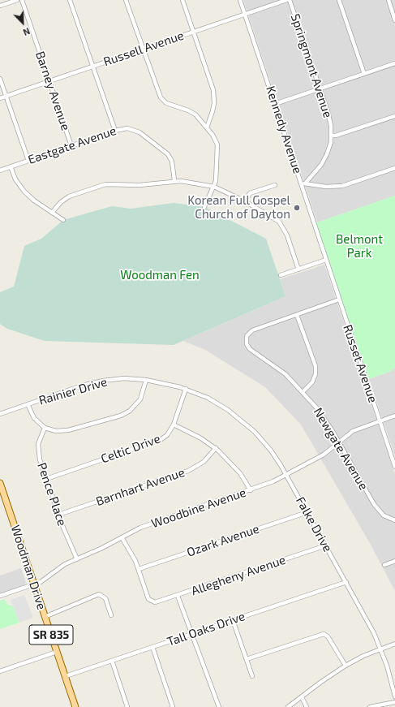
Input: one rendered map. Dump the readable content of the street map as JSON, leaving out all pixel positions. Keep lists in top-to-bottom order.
{
  "streets": {
    "main road": ["Woodman Drive", "SR 835"],
    "street": [
      "Russell Avenue",
      "Springmont Avenue",
      "Barney Avenue",
      "Kennedy Avenue",
      "Eastgate Avenue",
      "Russet Avenue",
      "Rainier Drive",
      "Celtic Drive",
      "Newgate Avenue",
      "Barnhart Avenue",
      "Pence Place",
      "Woodbine Avenue",
      "Falke Drive",
      "Ozark Avenue",
      "Allegheny Avenue",
      "Tall Oaks Drive"
    ]
  },
  "crossings": [
    ["Russell Avenue", "Barney Avenue"],
    ["Russell Avenue", "Kennedy Avenue"],
    ["Barney Avenue", "Eastgate Avenue"],
    ["Kennedy Avenue", "Russet Avenue"],
    ["Russet Avenue", "Woodbine Avenue"],
    ["Rainier Drive", "Celtic Drive"],
    ["Rainier Drive", "Falke Drive"],
    ["Celtic Drive", "Pence Place"],
    ["Celtic Drive", "Falke Drive"],
    ["Newgate Avenue", "Woodbine Avenue"],
    ["Barnhart Avenue", "Pence Place"],
    ["Pence Place", "Woodbine Avenue"],
    ["Woodbine Avenue", "Falke Drive"],
    ["Woodbine Avenue", "Woodman Drive"],
    ["Falke Drive", "Ozark Avenue"],
    ["Falke Drive", "Allegheny Avenue"],
    ["Falke Drive", "Tall Oaks Drive"],
    ["Ozark Avenue", "Allegheny Avenue"],
    ["Woodman Drive", "Tall Oaks Drive"]
  ],
  "parks": ["Belmont Park", "Woodman Fen"],
  "places": ["Korean Full Gospel Church of Dayton"],
  "north": "bottom right"
}
